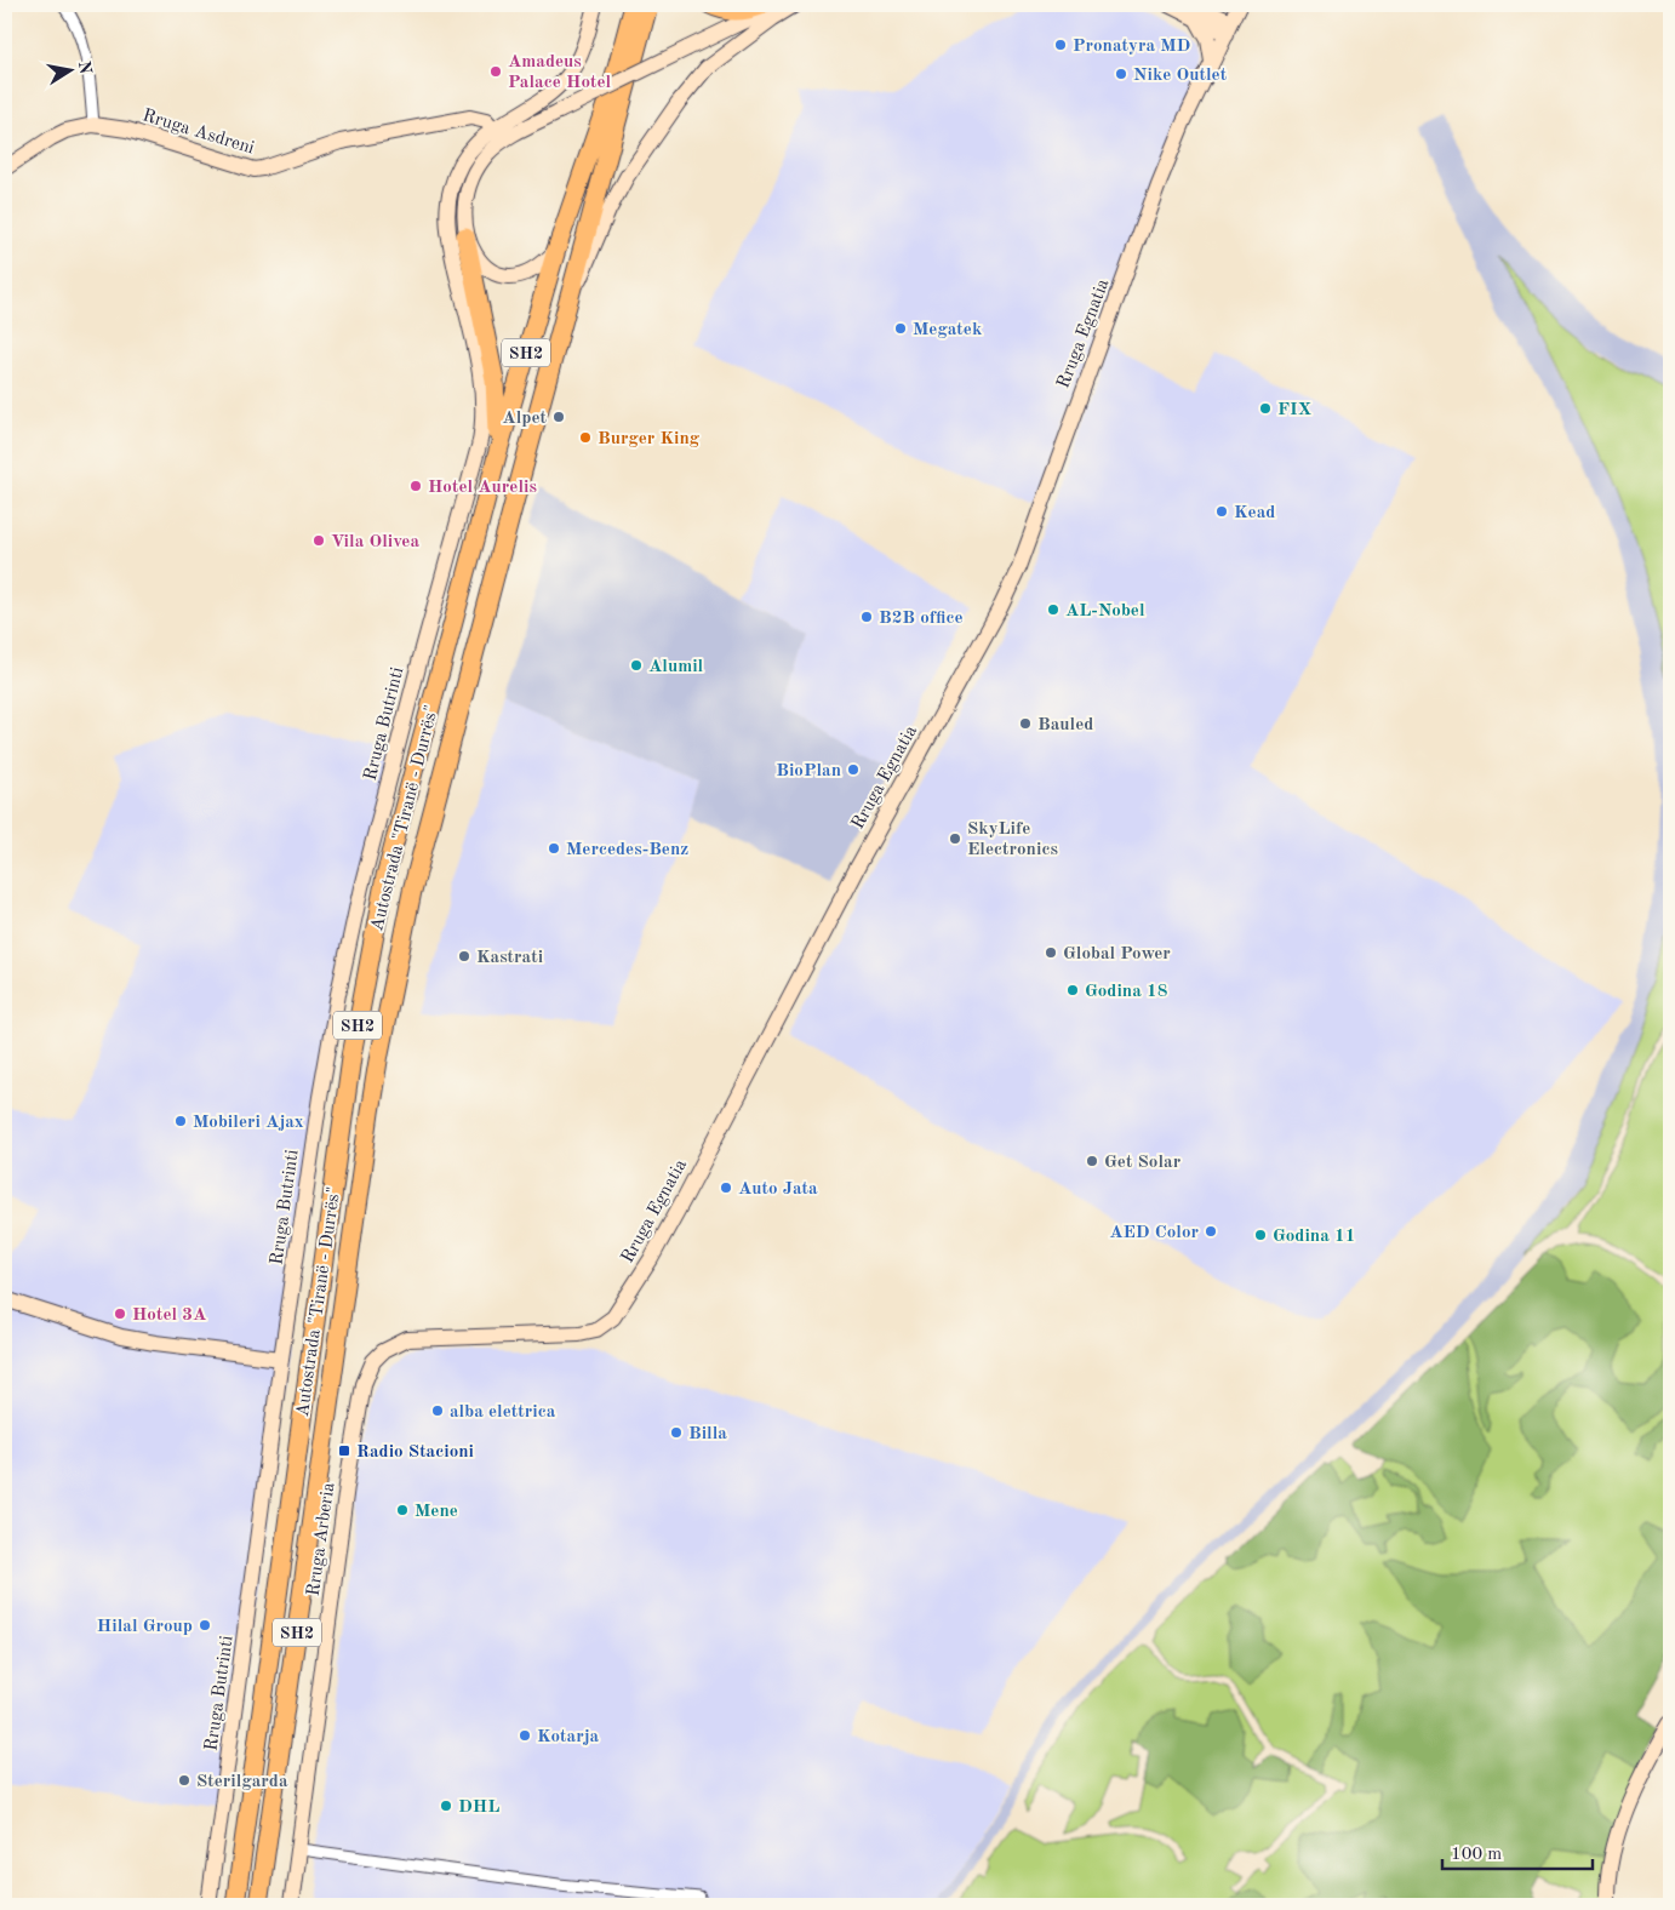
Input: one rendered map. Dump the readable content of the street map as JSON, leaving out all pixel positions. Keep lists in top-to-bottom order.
{
  "streets": {
    "highway": ["SH2", "Autostrada \"Tiranë - Durrës\""],
    "main road": [
      "Rruga Asdreni",
      "Rruga Egnatia",
      "Rruga Butrinti",
      "Rruga Arberia"
    ]
  },
  "crossings": [
    ["Rruga Asdreni", "Rruga Butrinti"],
    ["Rruga Egnatia", "Rruga Arberia"]
  ],
  "places": {
    "other": [
      "Pronatyra MD",
      "Amadeus Palace Hotel",
      "Nike Outlet",
      "Megatek",
      "FIX",
      "Alpet",
      "Burger King",
      "Hotel Aurelis",
      "Kead",
      "Vila Olivea",
      "AL-Nobel",
      "B2B office",
      "Alumil",
      "Bauled",
      "BioPlan",
      "SkyLife Electronics",
      "Mercedes-Benz",
      "Global Power",
      "Kastrati",
      "Godina 18",
      "Mobileri Ajax",
      "Get Solar",
      "Auto Jata",
      "AED Color",
      "Godina 11",
      "Hotel 3A",
      "alba elettrica",
      "Billa",
      "Mene",
      "Hilal Group",
      "Kotarja",
      "Sterilgarda",
      "DHL"
    ],
    "transit": ["Radio Stacioni"]
  },
  "scale_bar": "100 m",
  "north": "right"
}
